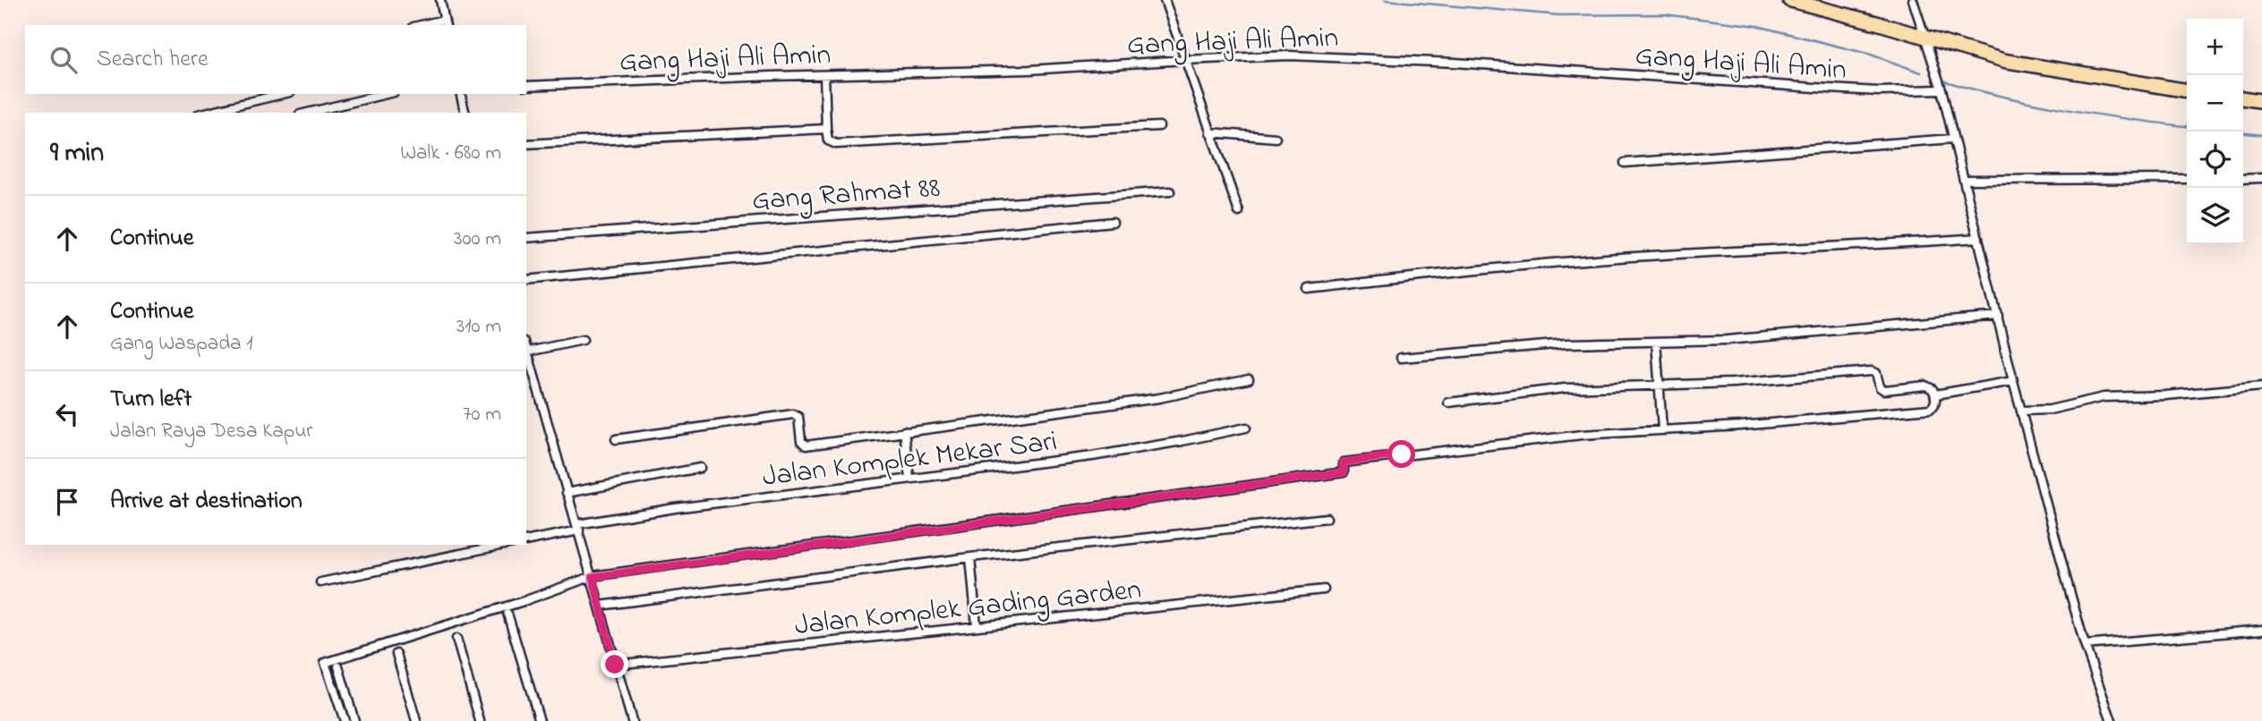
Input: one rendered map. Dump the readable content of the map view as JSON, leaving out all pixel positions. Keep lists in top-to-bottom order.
{
  "streets": {
    "street": [
      "Gang Haji Ali Amin",
      "Gang Rahmat 88",
      "Jalan Komplek Mekar Sari",
      "Jalan Komplek Gading Garden"
    ]
  },
  "page": {
    "map_buttons": ["+", "−"],
    "search": "Search here",
    "heading": ["9 min", "Walk · 680 m"],
    "list": [
      ["Continue", "300 m"],
      ["Continue", "Gang Waspada 1", "310 m"],
      ["Turn left", "Jalan Raya Desa Kapur", "70 m"],
      "Arrive at destination"
    ]
  }
}
